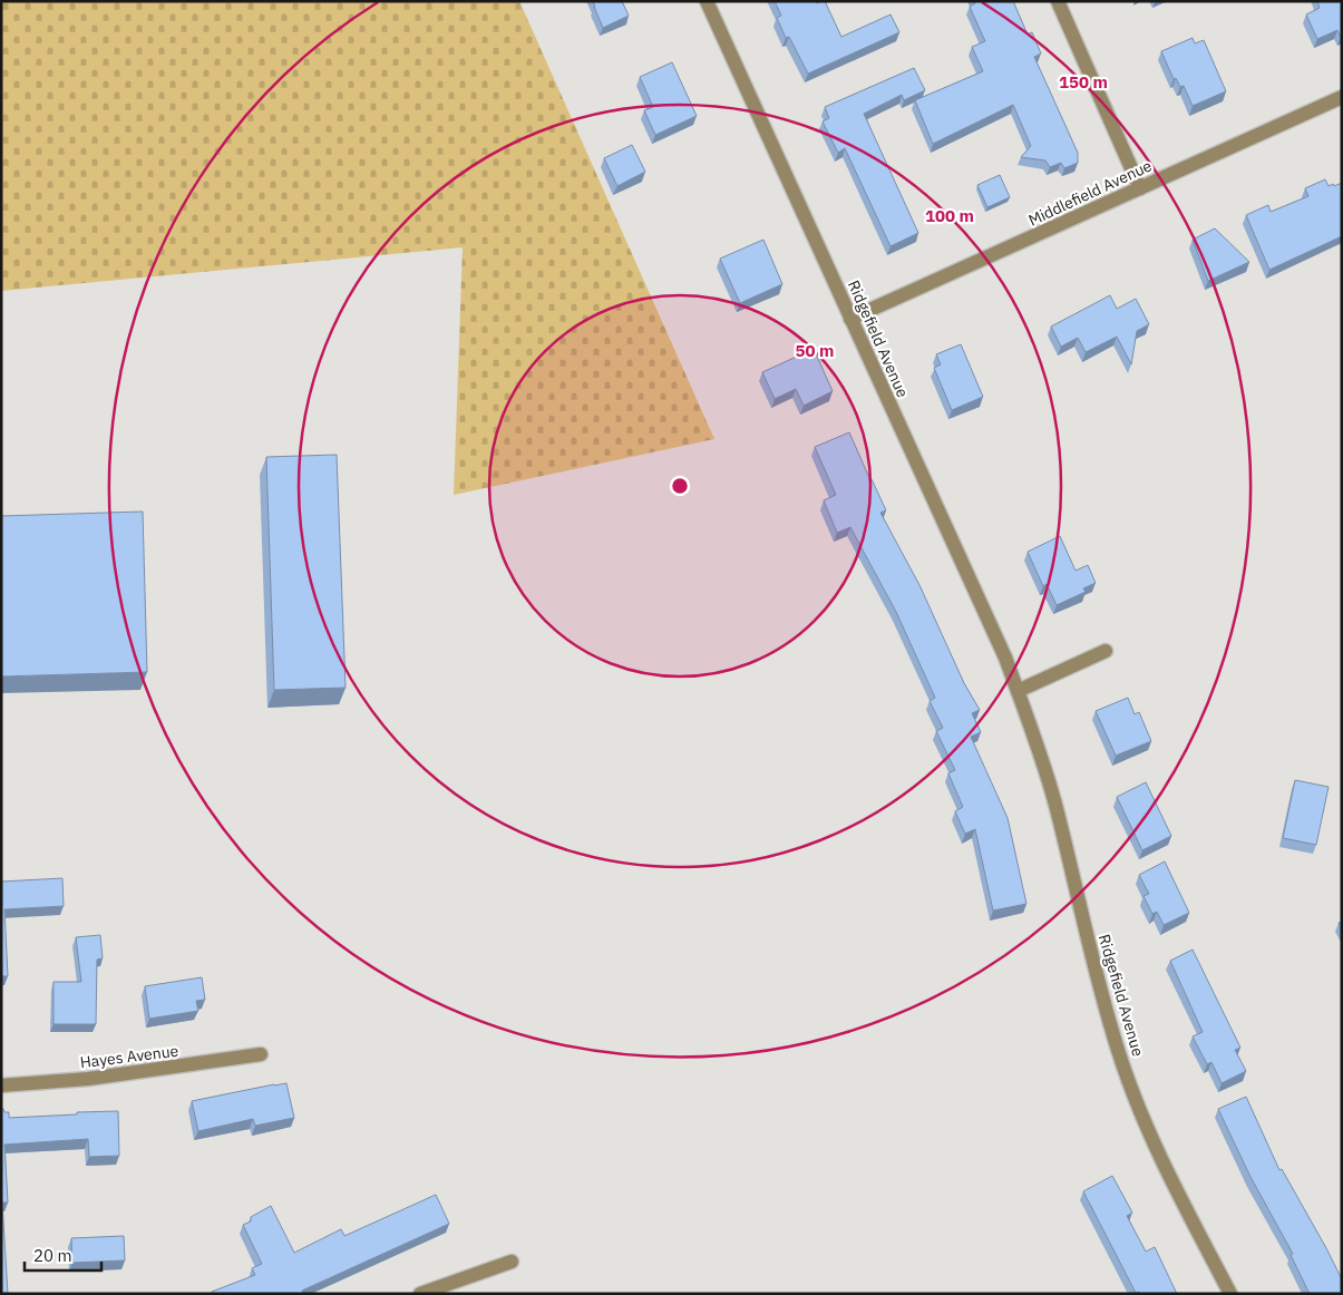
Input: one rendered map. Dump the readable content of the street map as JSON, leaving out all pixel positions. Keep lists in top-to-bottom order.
{
  "streets": {
    "street": ["Middlefield Avenue", "Ridgefield Avenue", "Hayes Avenue"]
  },
  "crossings": [
    ["Middlefield Avenue", "Ridgefield Avenue"]
  ],
  "scale_bar": "20 m",
  "rings": ["150 m", "100 m", "50 m"]
}
